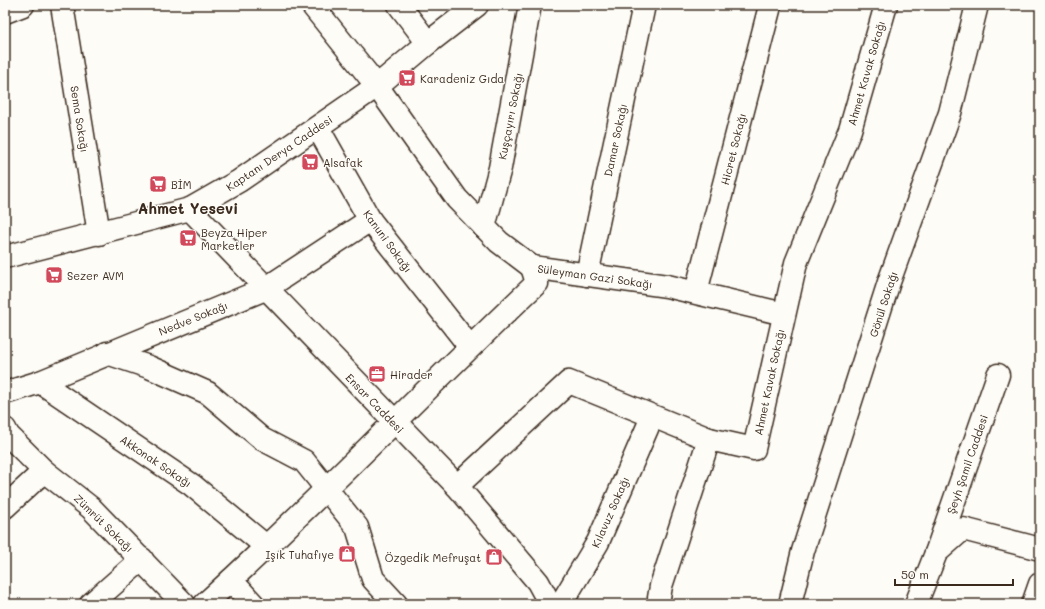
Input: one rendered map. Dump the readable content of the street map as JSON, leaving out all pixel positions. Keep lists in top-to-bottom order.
{
  "streets": {
    "street": [
      "Ahmet Kavak Sokağı",
      "Kuşçayırı Sokağı",
      "Sema Sokağı",
      "Damar Sokağı",
      "Hicret Sokağı",
      "Kaptanı Derya Caddesi",
      "Kanuni Sokağı",
      "Süleyman Gazi Sokağı",
      "Gönül Sokağı",
      "Nedve Sokağı",
      "Ensar Caddesi",
      "Akkonak Sokağı",
      "Şeyh Şamil Caddesi",
      "Kılavuz Sokağı",
      "Zümrüt Sokağı"
    ]
  },
  "crossings": [
    ["Ahmet Kavak Sokağı", "Süleyman Gazi Sokağı"],
    ["Ahmet Kavak Sokağı", "Ensar Caddesi"],
    ["Ahmet Kavak Sokağı", "Kılavuz Sokağı"],
    ["Kuşçayırı Sokağı", "Süleyman Gazi Sokağı"],
    ["Sema Sokağı", "Kaptanı Derya Caddesi"],
    ["Damar Sokağı", "Süleyman Gazi Sokağı"],
    ["Hicret Sokağı", "Süleyman Gazi Sokağı"],
    ["Kaptanı Derya Caddesi", "Kanuni Sokağı"],
    ["Kaptanı Derya Caddesi", "Süleyman Gazi Sokağı"],
    ["Kaptanı Derya Caddesi", "Ensar Caddesi"],
    ["Kanuni Sokağı", "Nedve Sokağı"],
    ["Nedve Sokağı", "Ensar Caddesi"],
    ["Nedve Sokağı", "Akkonak Sokağı"]
  ],
  "districts": ["Ahmet Yesevi"],
  "places": {
    "supermarket": [
      "Karadeniz Gıda",
      "Alsafak",
      "BİM",
      "Beyza Hiper Marketler",
      "Sezer AVM"
    ],
    "office": ["Hirader"],
    "shop": ["Işık Tuhafıye", "Özgedik Mefruşat"]
  },
  "scale_bar": "50 m"
}
